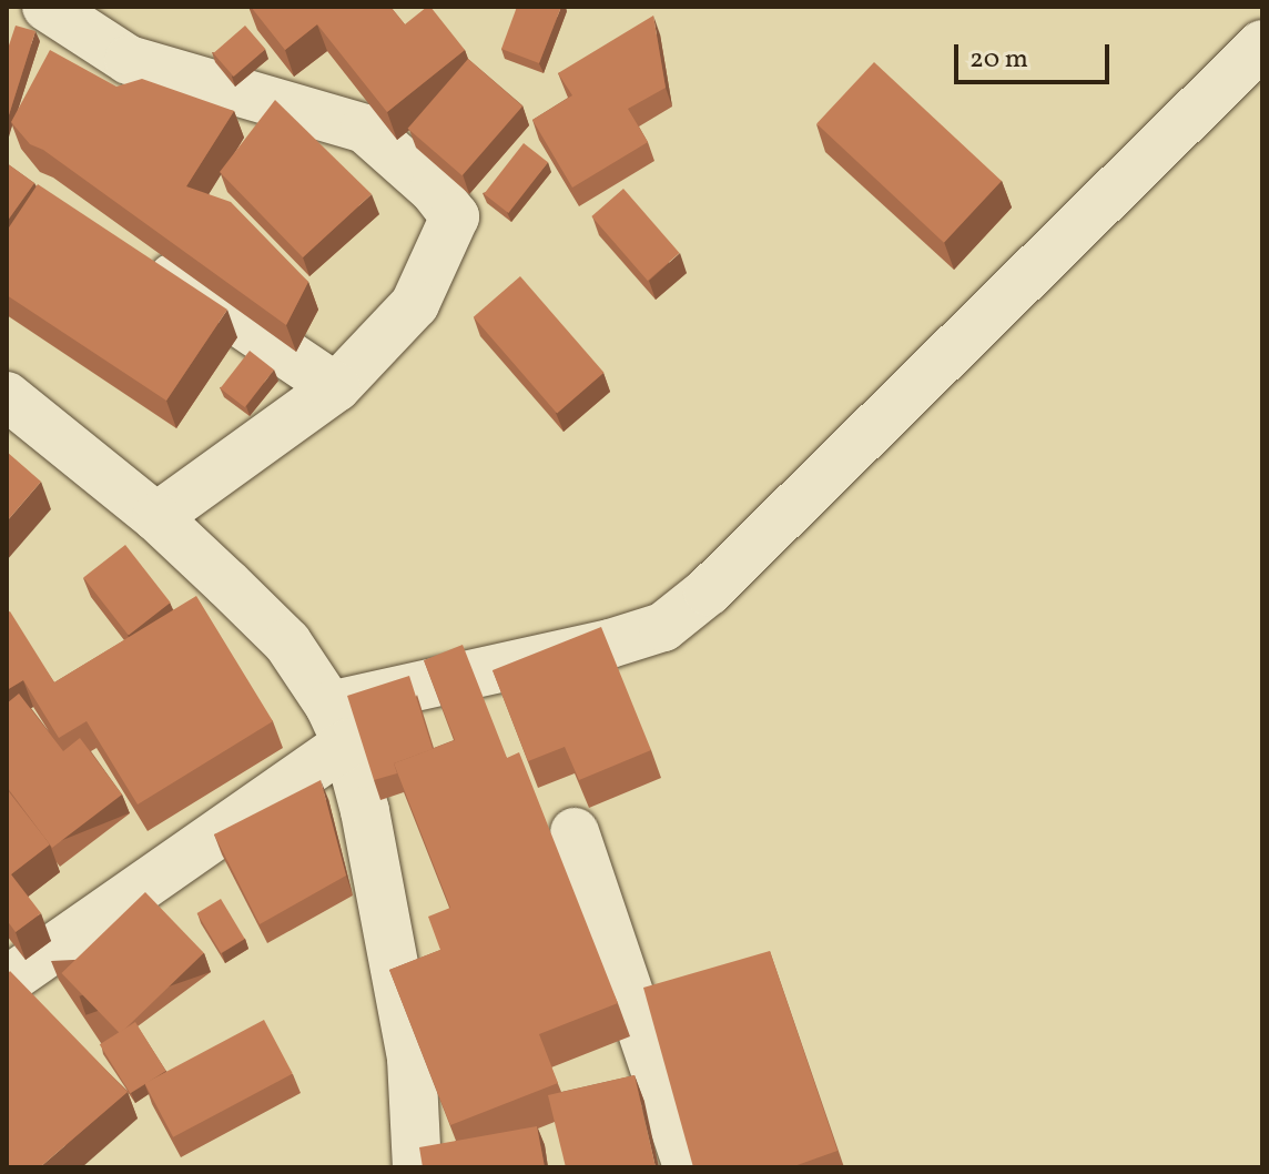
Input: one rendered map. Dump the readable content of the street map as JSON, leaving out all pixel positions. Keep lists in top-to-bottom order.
{
  "scale_bar": "20 m"
}
